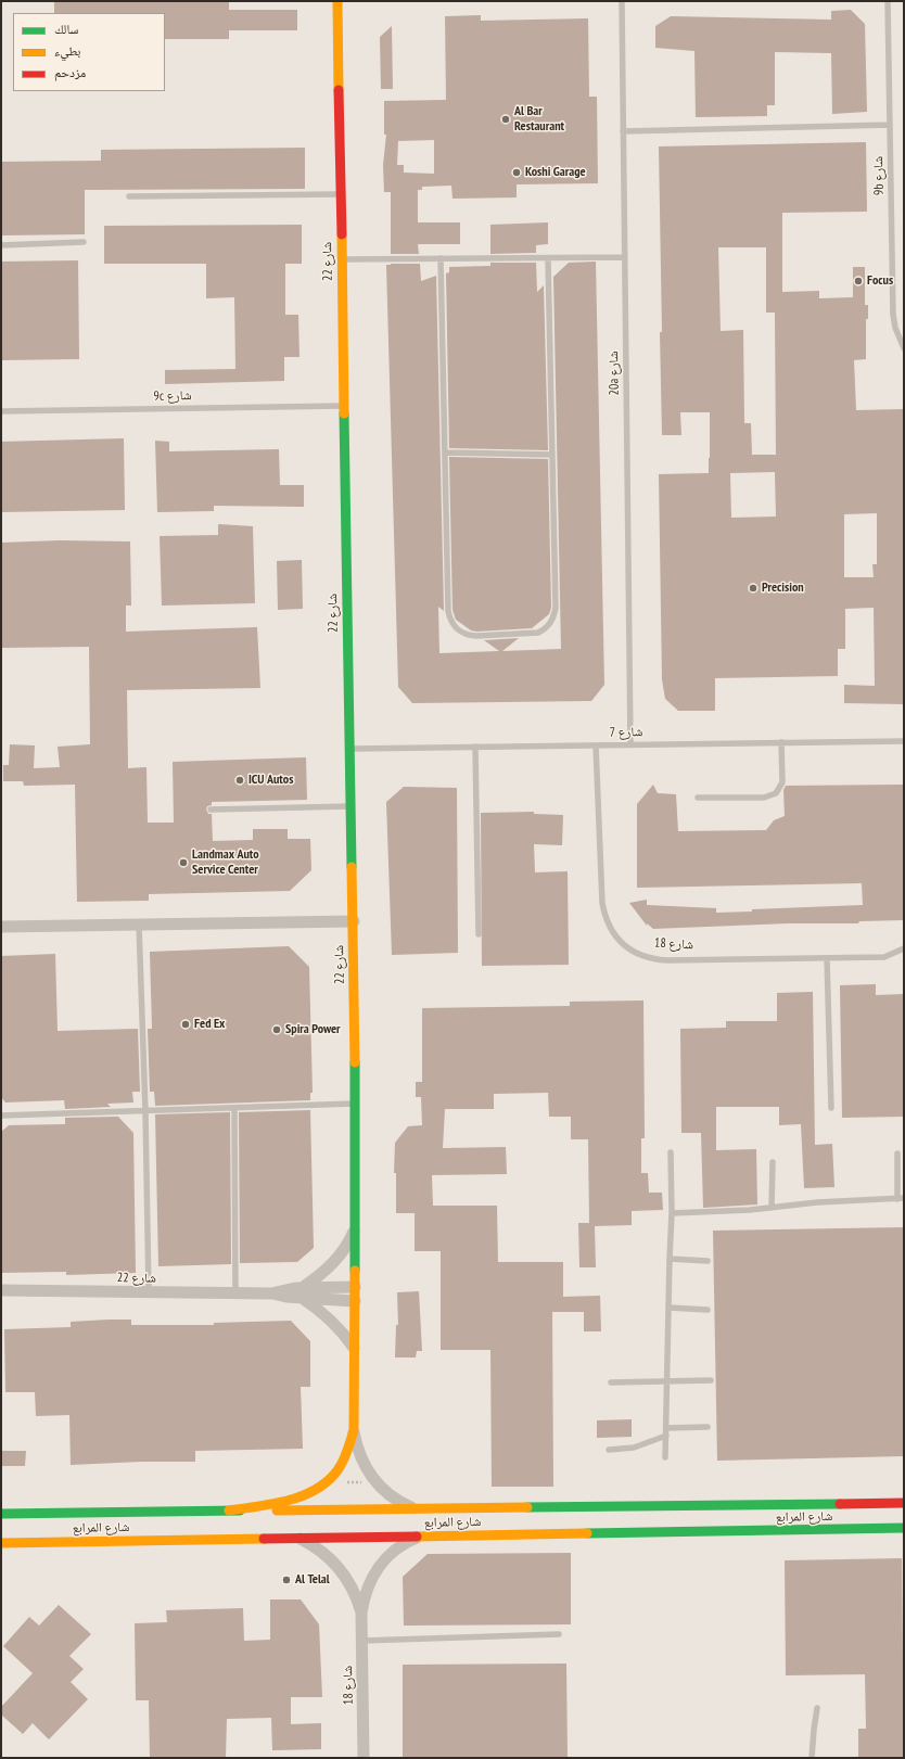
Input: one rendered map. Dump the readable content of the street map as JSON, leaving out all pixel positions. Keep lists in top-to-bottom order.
{
  "streets": {
    "main road": ["شارع 22", "شارع المرابع"],
    "street": ["شارع 18"],
    "lane": [
      "9b شارع",
      "20a شارع",
      "9c شارع",
      "شارع 7"
    ]
  },
  "crossings": [
    ["شارع 22", "9c شارع"],
    ["شارع 22", "شارع 7"],
    ["شارع 22", "شارع المرابع"],
    ["20a شارع", "شارع 7"],
    ["شارع 7", "شارع 18"],
    ["شارع 18", "شارع المرابع"]
  ],
  "places": [
    "Al Bar Restaurant",
    "Koshi Garage",
    "Focus",
    "Precision",
    "ICU Autos",
    "Landmax Auto Service Center",
    "Fed Ex",
    "Spira Power",
    "Al Telal"
  ],
  "legend": ["سالك", "بطيء", "مزدحم"]
}
